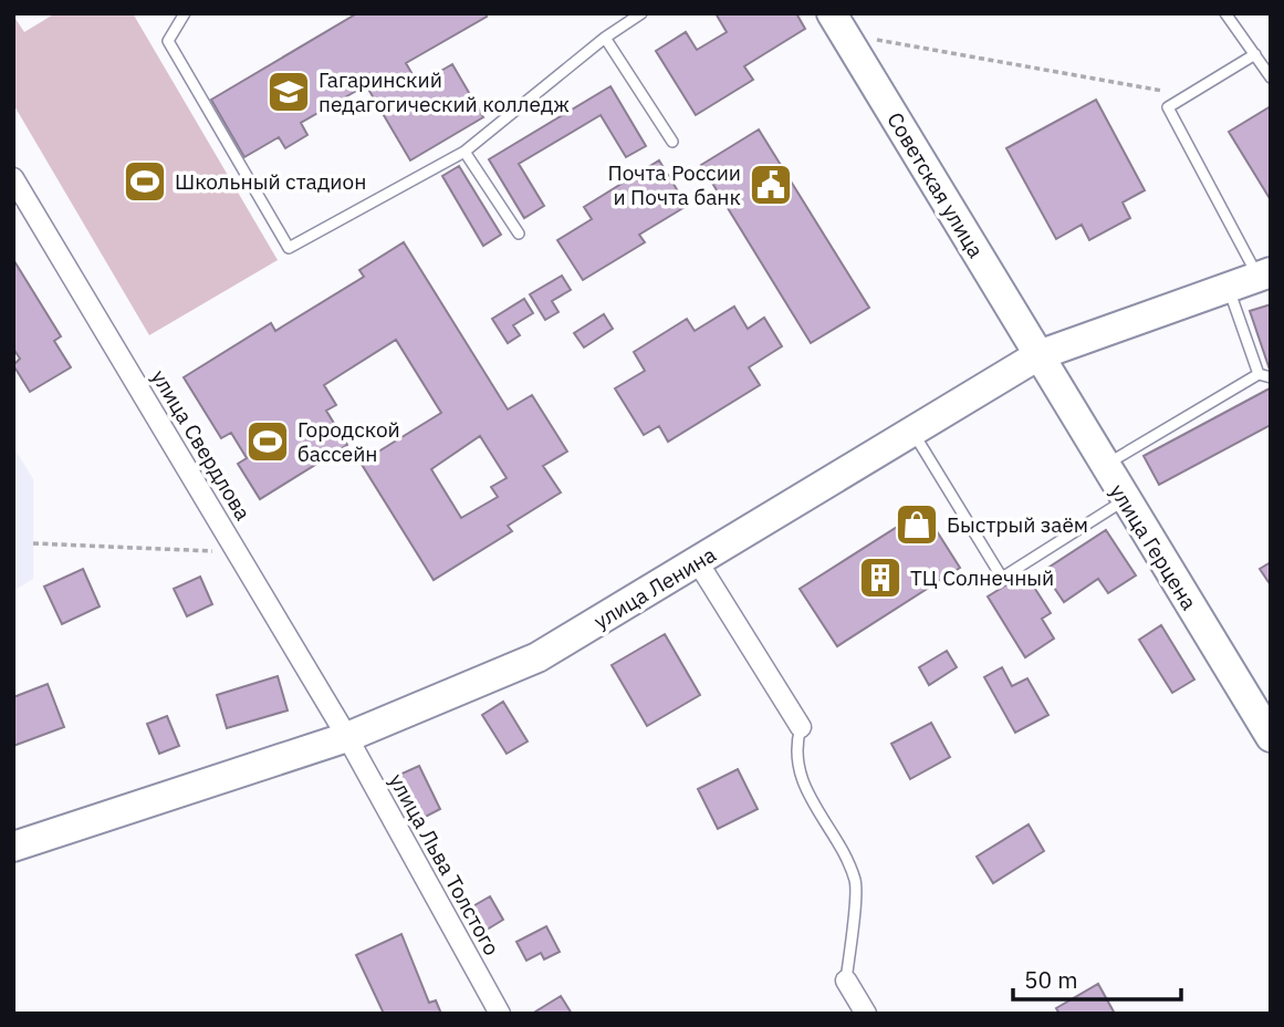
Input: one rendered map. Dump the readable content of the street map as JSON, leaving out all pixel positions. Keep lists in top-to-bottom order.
{
  "streets": {
    "main road": ["Советская улица", "улица Герцена", "улица Ленина"],
    "street": ["улица Свердлова", "улица Льва Толстого"]
  },
  "crossings": [
    ["Советская улица", "улица Герцена"],
    ["Советская улица", "улица Ленина"],
    ["улица Свердлова", "улица Ленина"],
    ["улица Свердлова", "улица Льва Толстого"],
    ["улица Герцена", "улица Ленина"],
    ["улица Ленина", "улица Льва Толстого"]
  ],
  "places": {
    "school or university": ["Гагаринский педагогический колледж"],
    "sports": ["Школьный стадион", "Городской бассейн"],
    "public building": ["Почта России и Почта банк"],
    "shop": ["Быстрый заём"],
    "building": ["ТЦ Солнечный"]
  },
  "scale_bar": "50 m"
}
